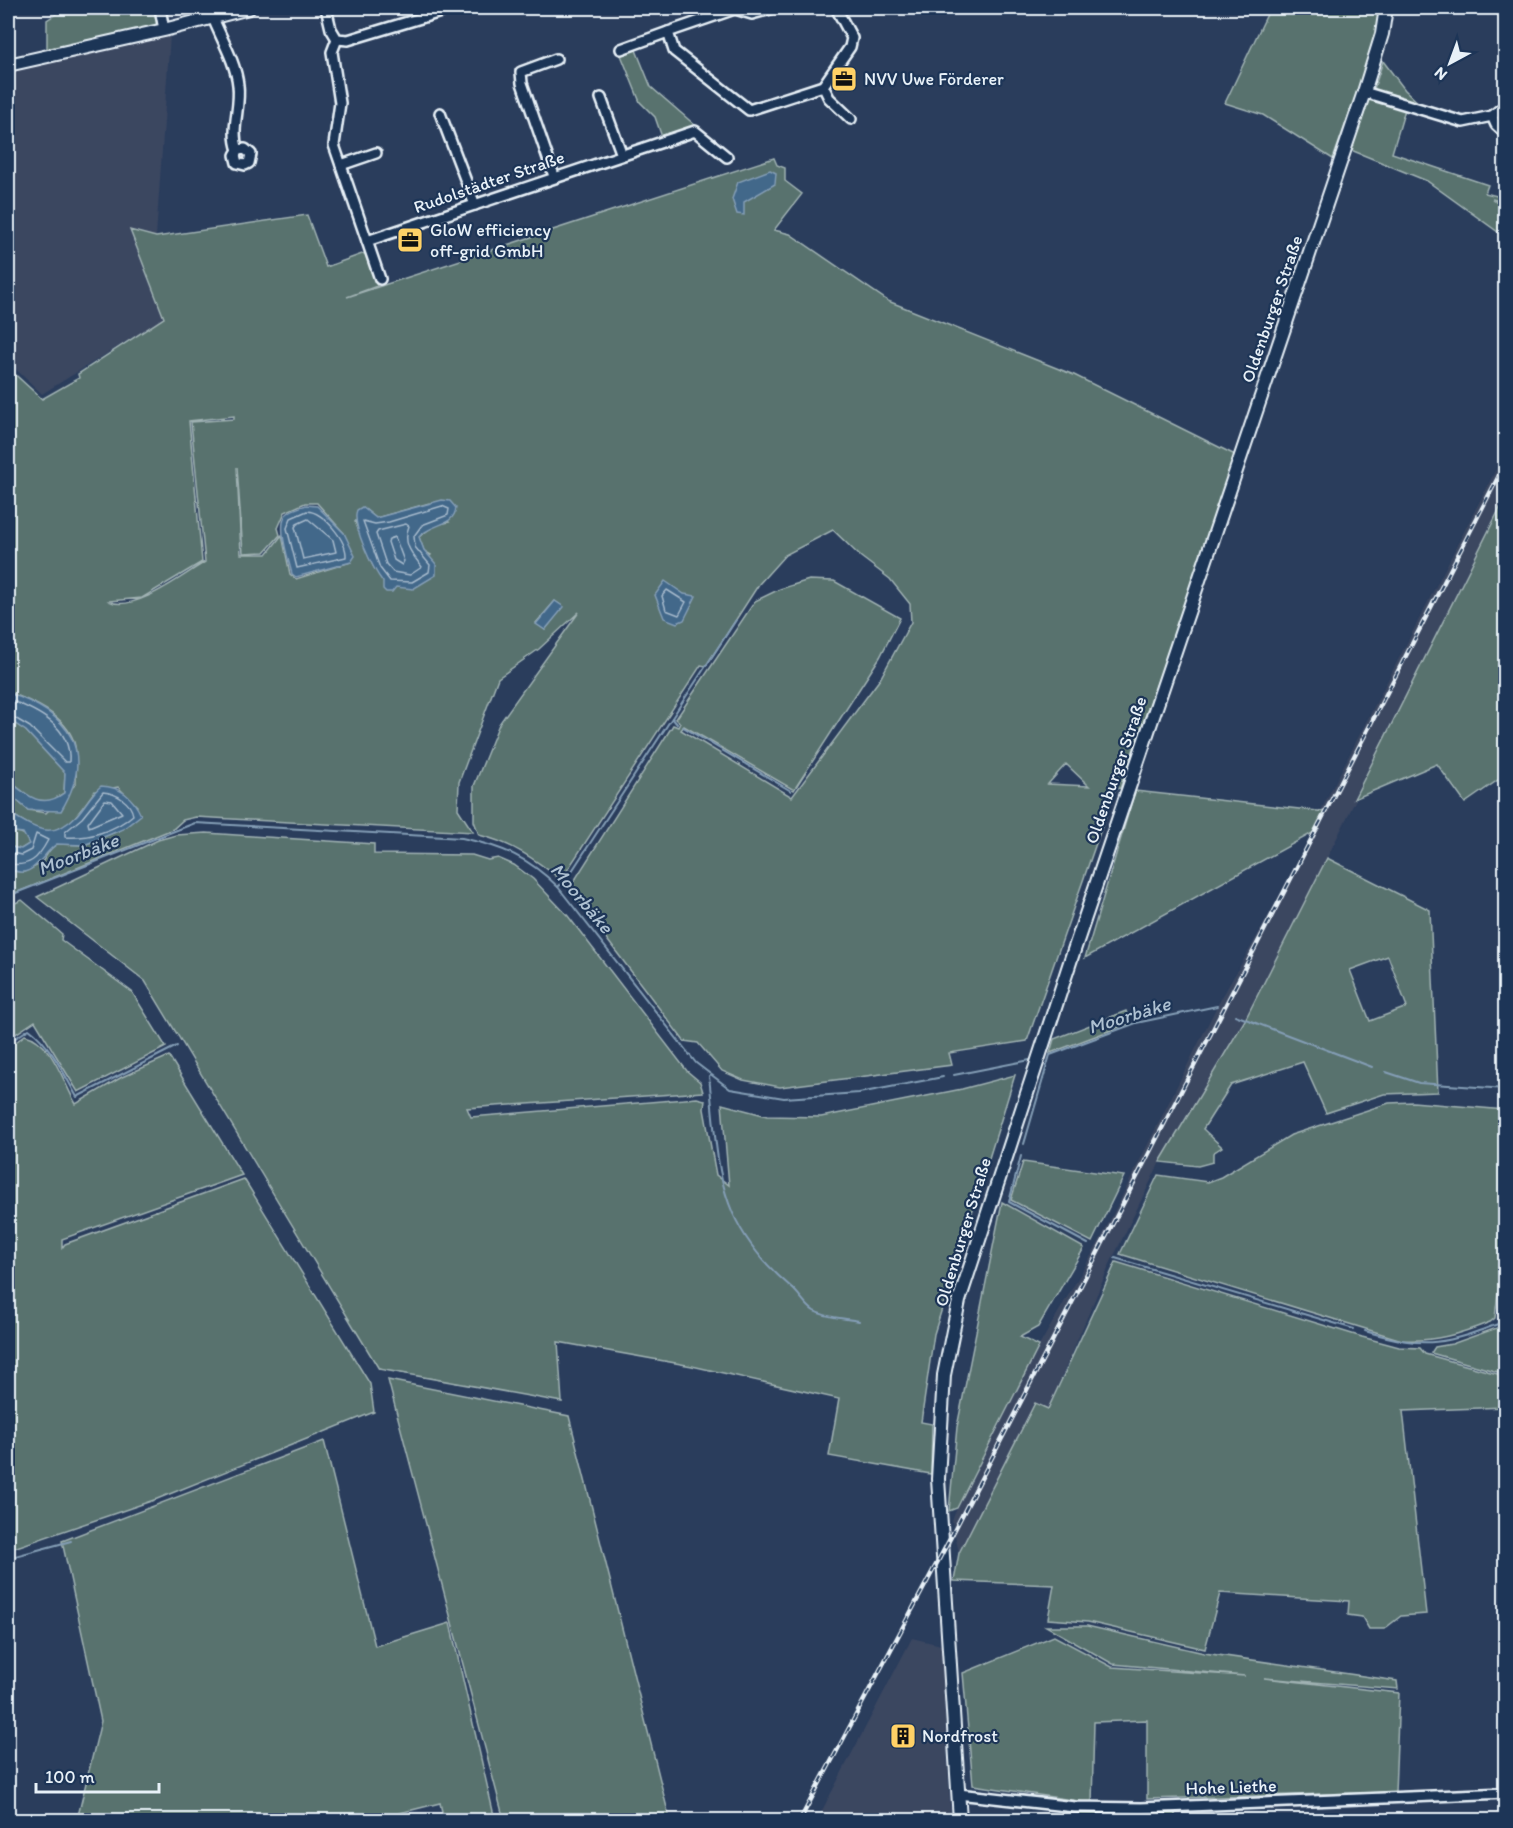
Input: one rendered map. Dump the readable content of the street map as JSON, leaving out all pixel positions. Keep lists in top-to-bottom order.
{
  "streets": {
    "street": ["Rudolstädter Straße", "Oldenburger Straße", "Hohe Liethe"]
  },
  "crossings": [
    ["Oldenburger Straße", "Hohe Liethe"]
  ],
  "water": ["Moorbäke"],
  "places": {
    "office": ["NVV Uwe Förderer", "GloW efficiency off-grid GmbH"],
    "building": ["Nordfrost"]
  },
  "scale_bar": "100 m",
  "north": "bottom left"
}
